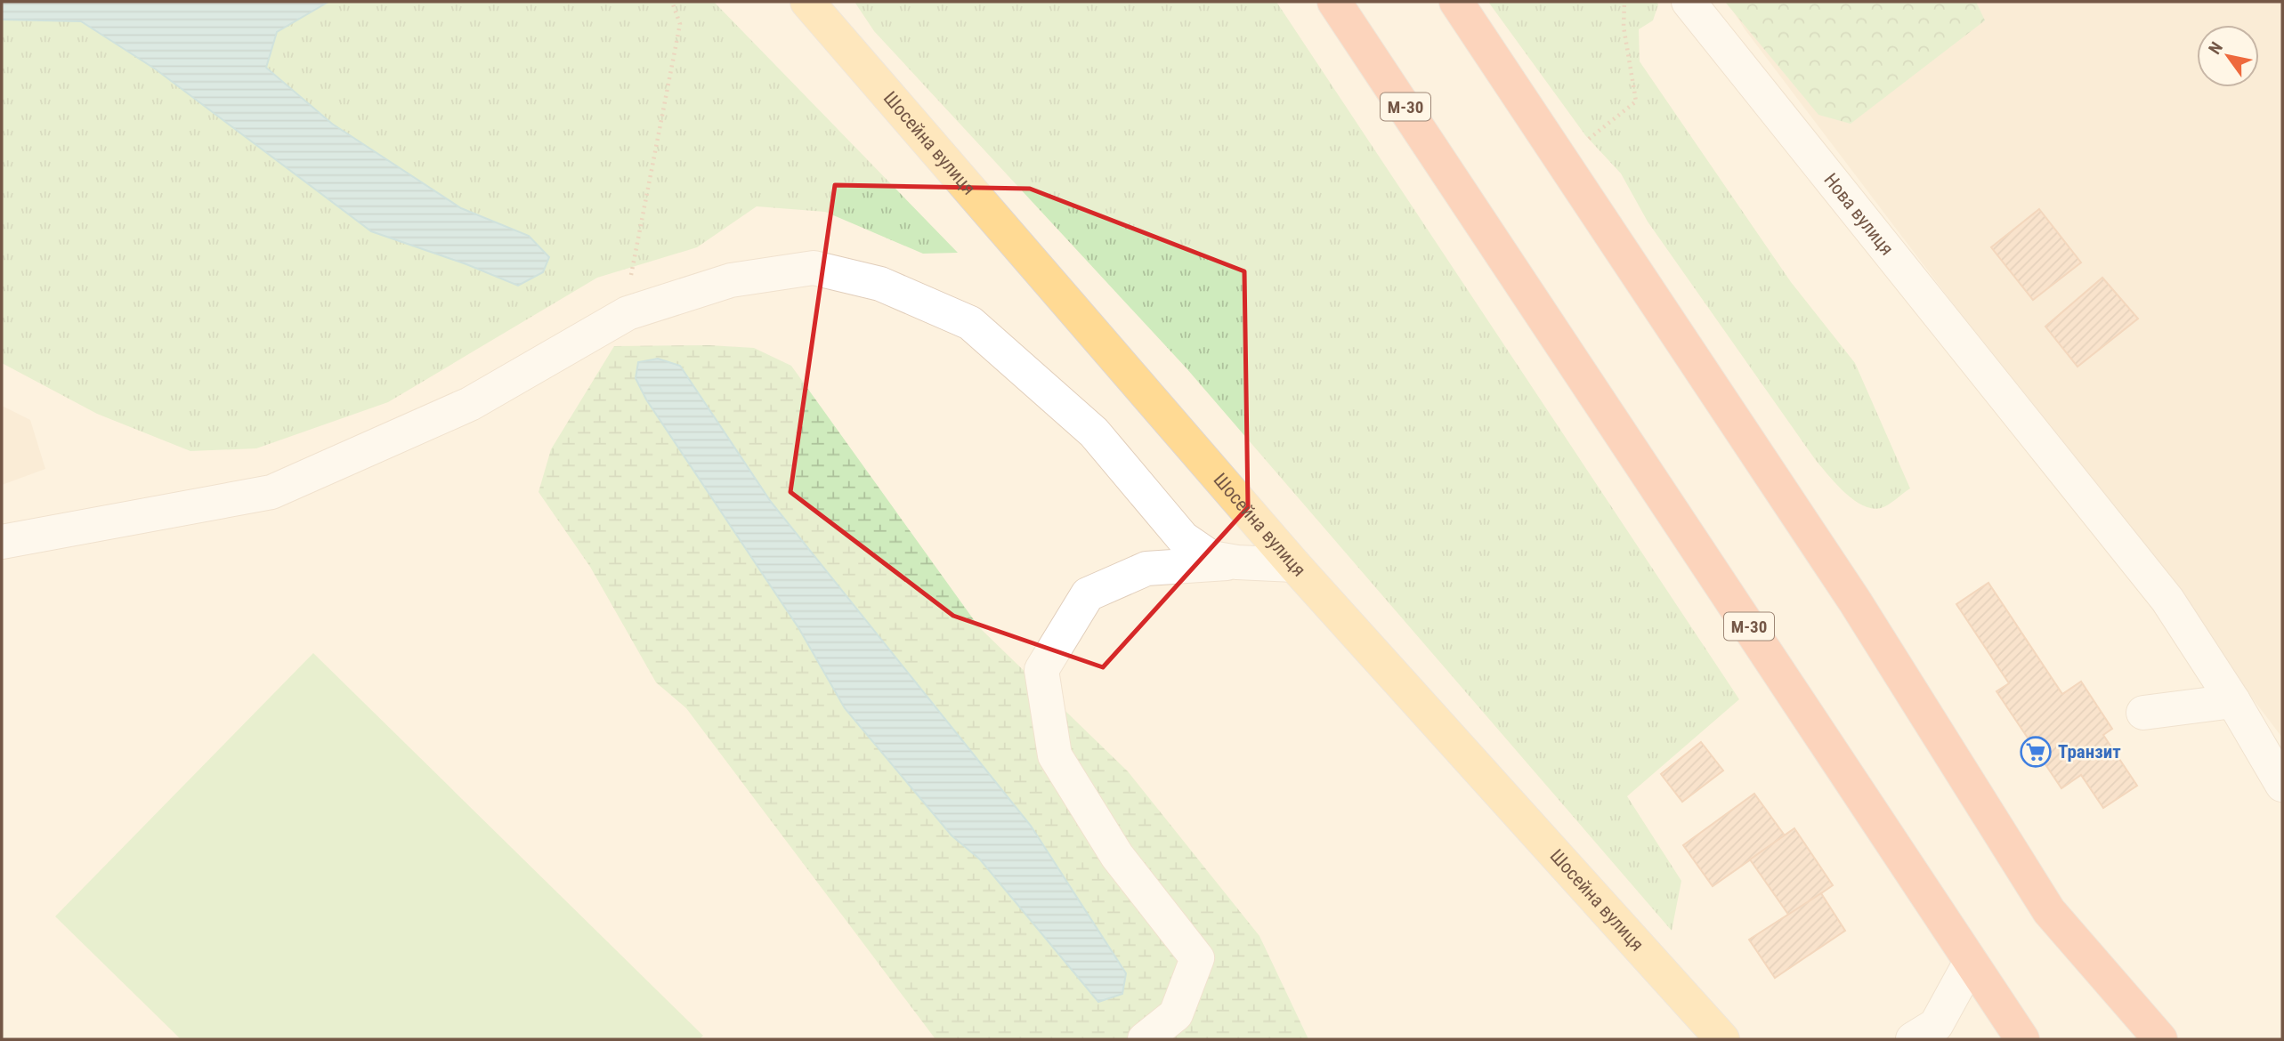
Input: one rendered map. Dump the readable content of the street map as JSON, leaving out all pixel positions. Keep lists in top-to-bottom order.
{
  "streets": {
    "highway": ["М-30"],
    "main road": ["Шосейна вулиця"],
    "street": ["Нова вулиця"]
  },
  "places": {
    "supermarket": ["Транзит"]
  },
  "north": "top left"
}
